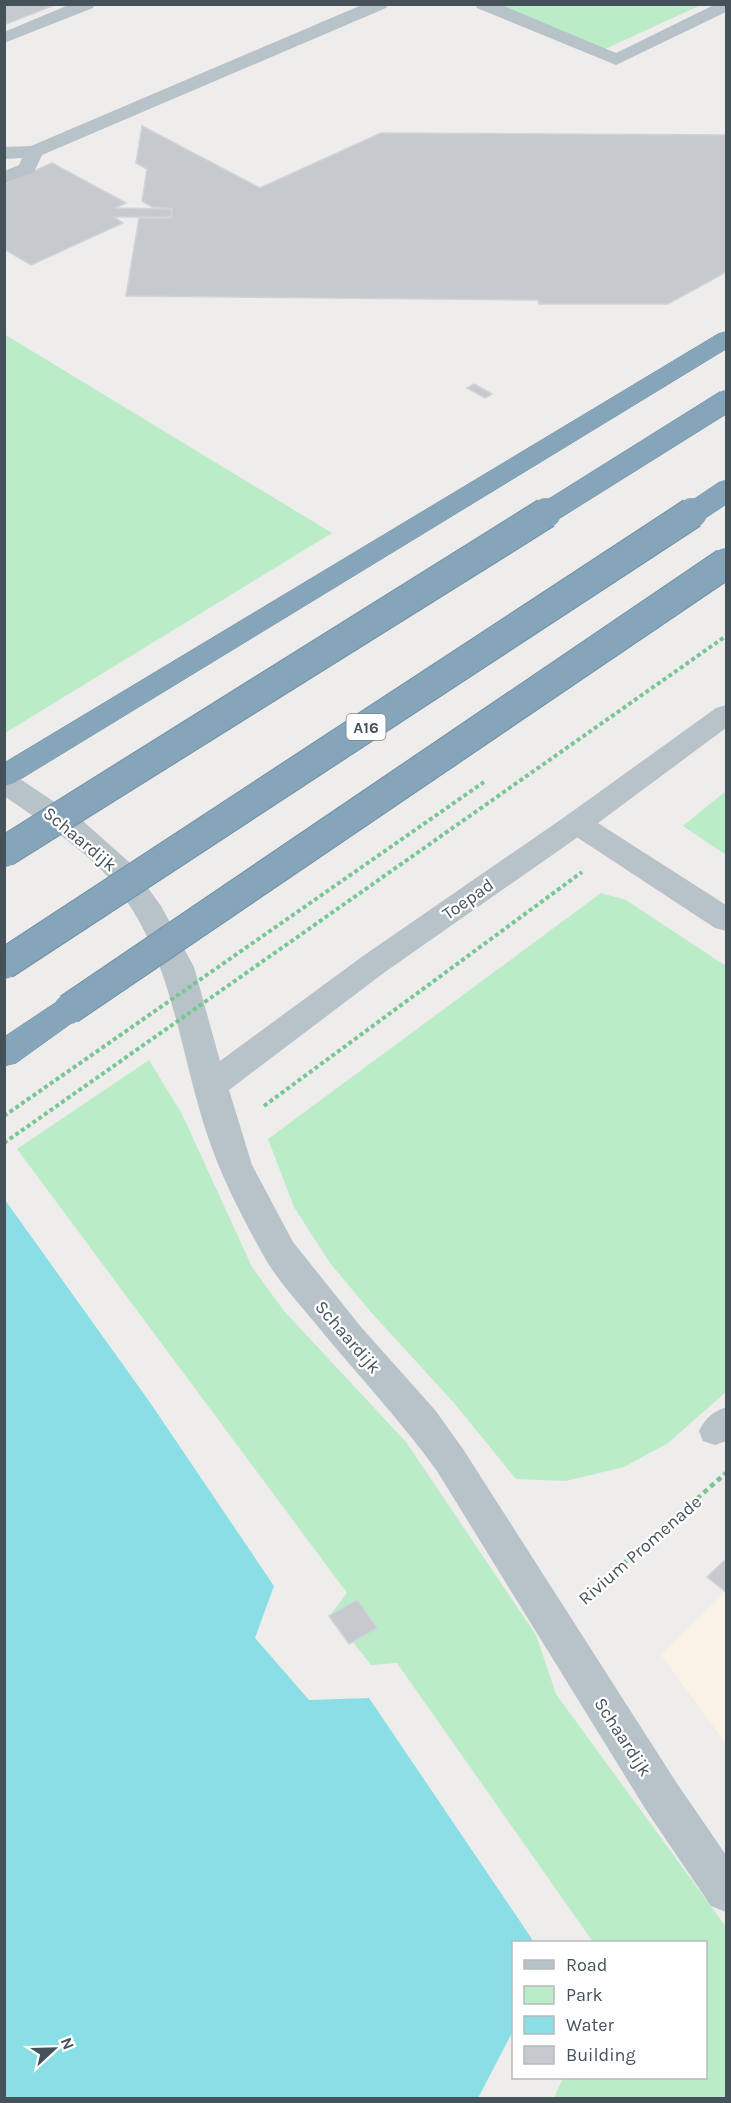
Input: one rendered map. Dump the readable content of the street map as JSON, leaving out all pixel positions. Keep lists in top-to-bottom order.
{
  "streets": {
    "highway": ["A16"],
    "street": ["Schaardijk", "Toepad"],
    "path": ["Rivium Promenade"]
  },
  "crossings": [
    ["Schaardijk", "Toepad"],
    ["Schaardijk", "Rivium Promenade"]
  ],
  "legend": [
    "Road",
    "Park",
    "Water",
    "Building"
  ],
  "north": "right"
}
